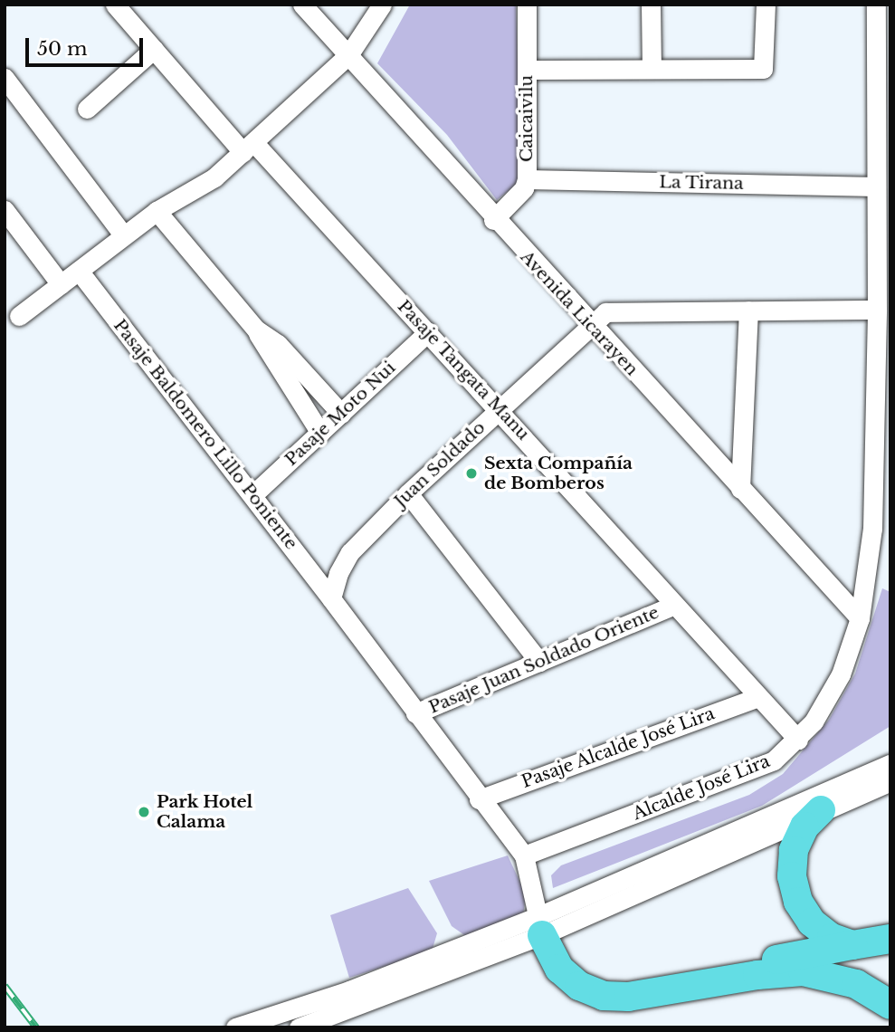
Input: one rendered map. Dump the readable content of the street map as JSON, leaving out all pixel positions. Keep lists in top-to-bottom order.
{
  "streets": {
    "street": [
      "Caicaivilu",
      "La Tirana",
      "Avenida Licarayen",
      "Pasaje Tangata Manu",
      "Pasaje Moto Nui",
      "Pasaje Baldomero Lillo Poniente",
      "Juan Soldado",
      "Pasaje Juan Soldado Oriente",
      "Pasaje Alcalde José Lira",
      "Alcalde José Lira"
    ]
  },
  "crossings": [
    ["Caicaivilu", "La Tirana"],
    ["Caicaivilu", "Avenida Licarayen"],
    ["La Tirana", "Alcalde José Lira"],
    ["Avenida Licarayen", "Juan Soldado"],
    ["Avenida Licarayen", "Alcalde José Lira"],
    ["Pasaje Tangata Manu", "Pasaje Moto Nui"],
    ["Pasaje Tangata Manu", "Juan Soldado"],
    ["Pasaje Tangata Manu", "Pasaje Juan Soldado Oriente"],
    ["Pasaje Tangata Manu", "Pasaje Alcalde José Lira"],
    ["Pasaje Tangata Manu", "Alcalde José Lira"],
    ["Pasaje Moto Nui", "Pasaje Baldomero Lillo Poniente"],
    ["Pasaje Baldomero Lillo Poniente", "Juan Soldado"],
    ["Juan Soldado", "Alcalde José Lira"]
  ],
  "places": ["Sexta Compañía de Bomberos", "Park Hotel Calama"],
  "scale_bar": "50 m"
}
